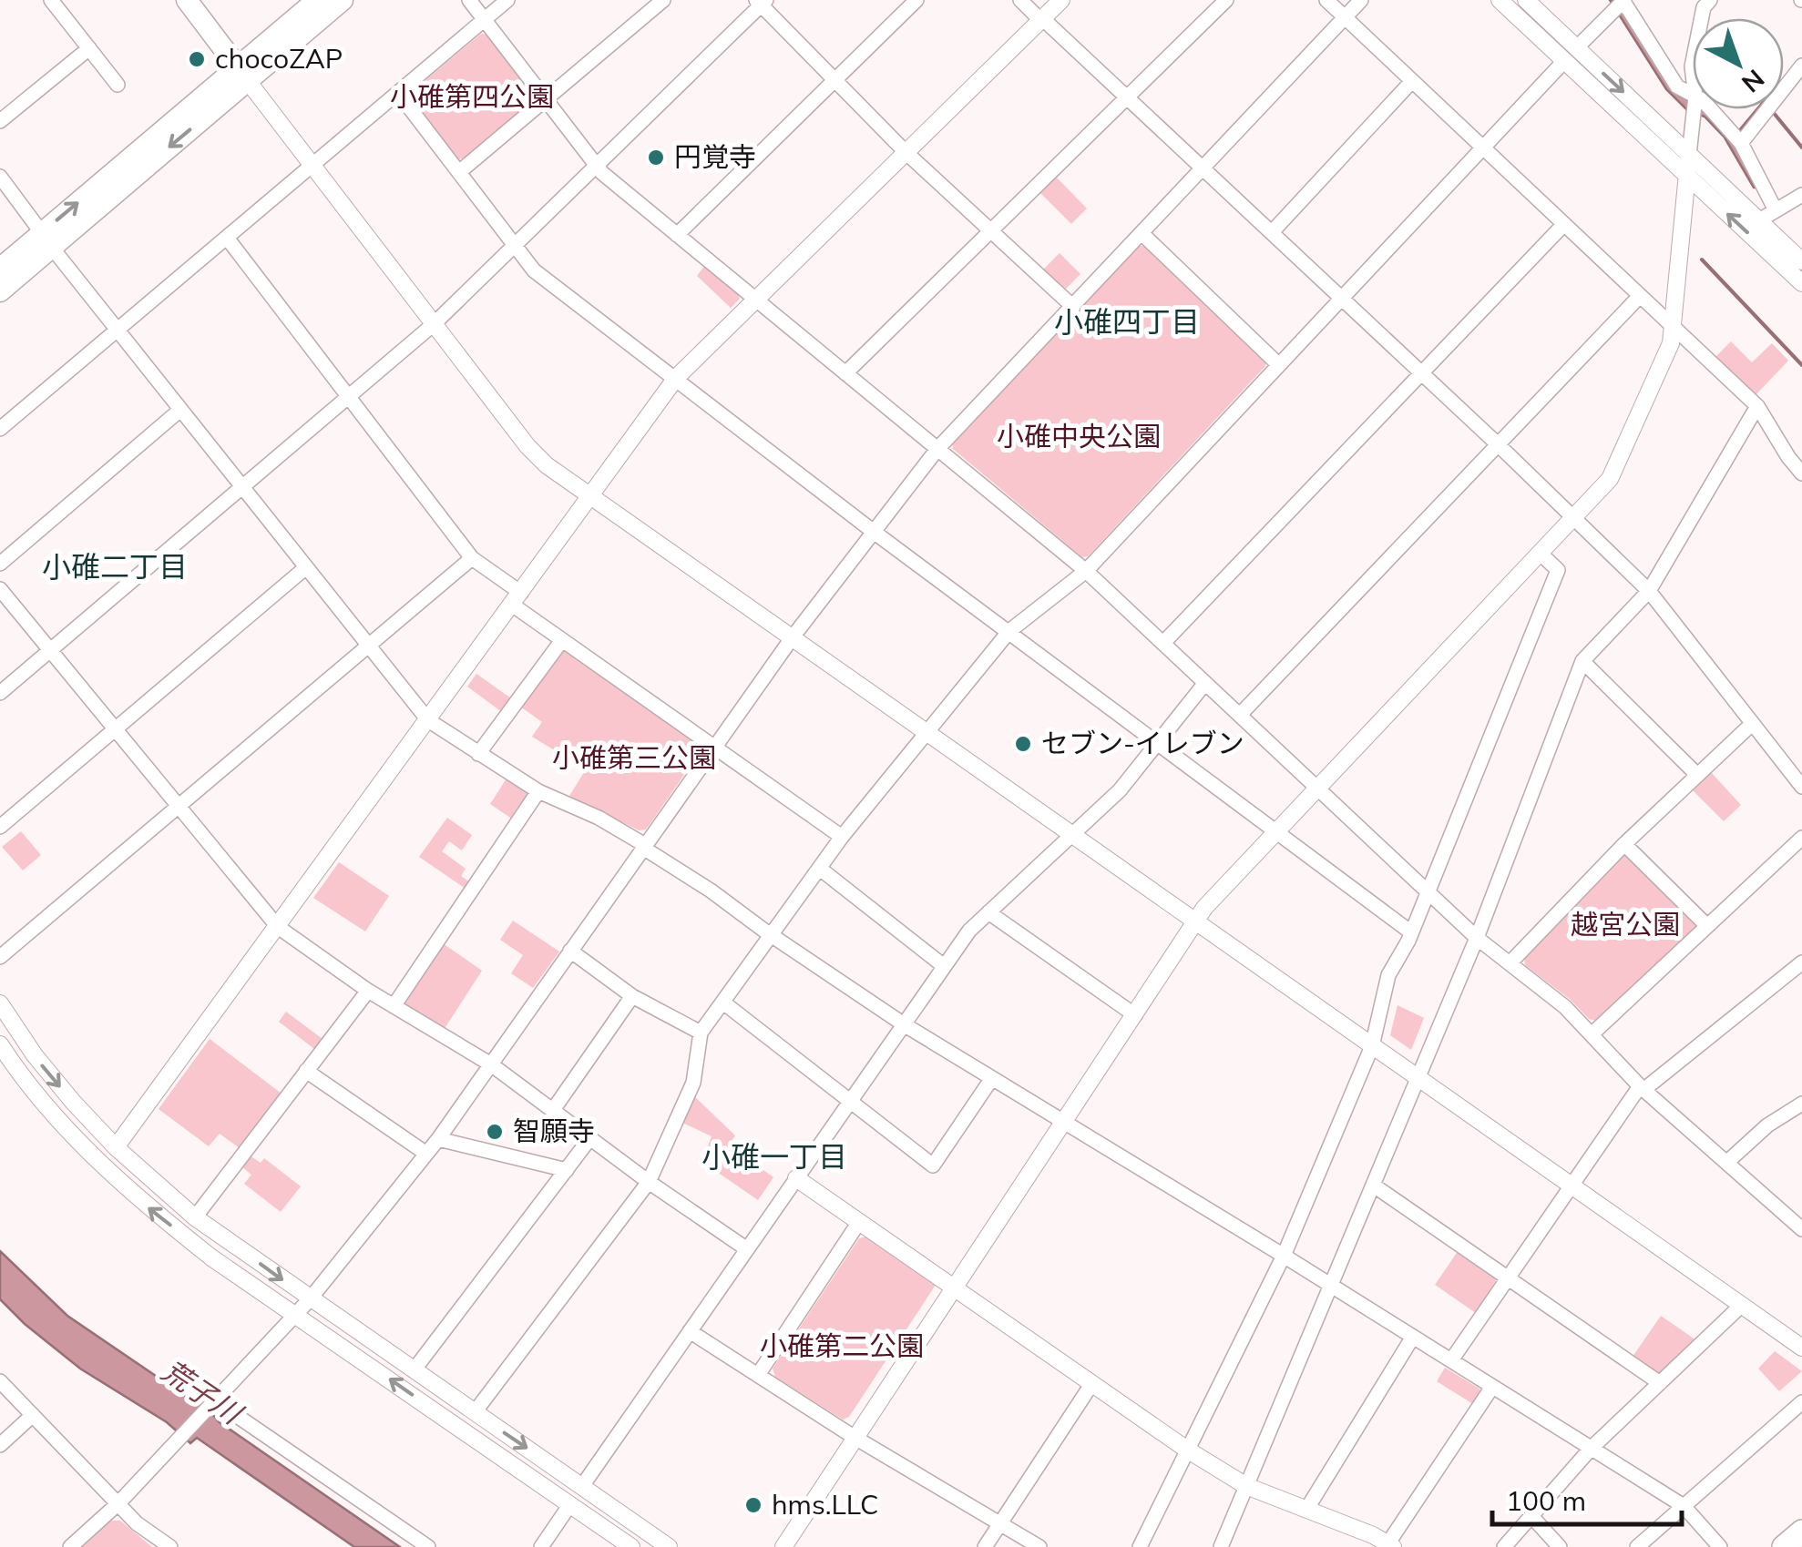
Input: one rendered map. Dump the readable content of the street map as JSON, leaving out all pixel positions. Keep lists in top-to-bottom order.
{
  "districts": ["小碓四丁目", "小碓二丁目", "小碓一丁目"],
  "water": ["荒子川"],
  "parks": [
    "小碓第四公園",
    "小碓中央公園",
    "小碓第三公園",
    "越宮公園",
    "小碓第二公園"
  ],
  "places": [
    "chocoZAP",
    "円覚寺",
    "セブン-イレブン",
    "智願寺",
    "hms.LLC"
  ],
  "scale_bar": "100 m",
  "north": "bottom right"
}
